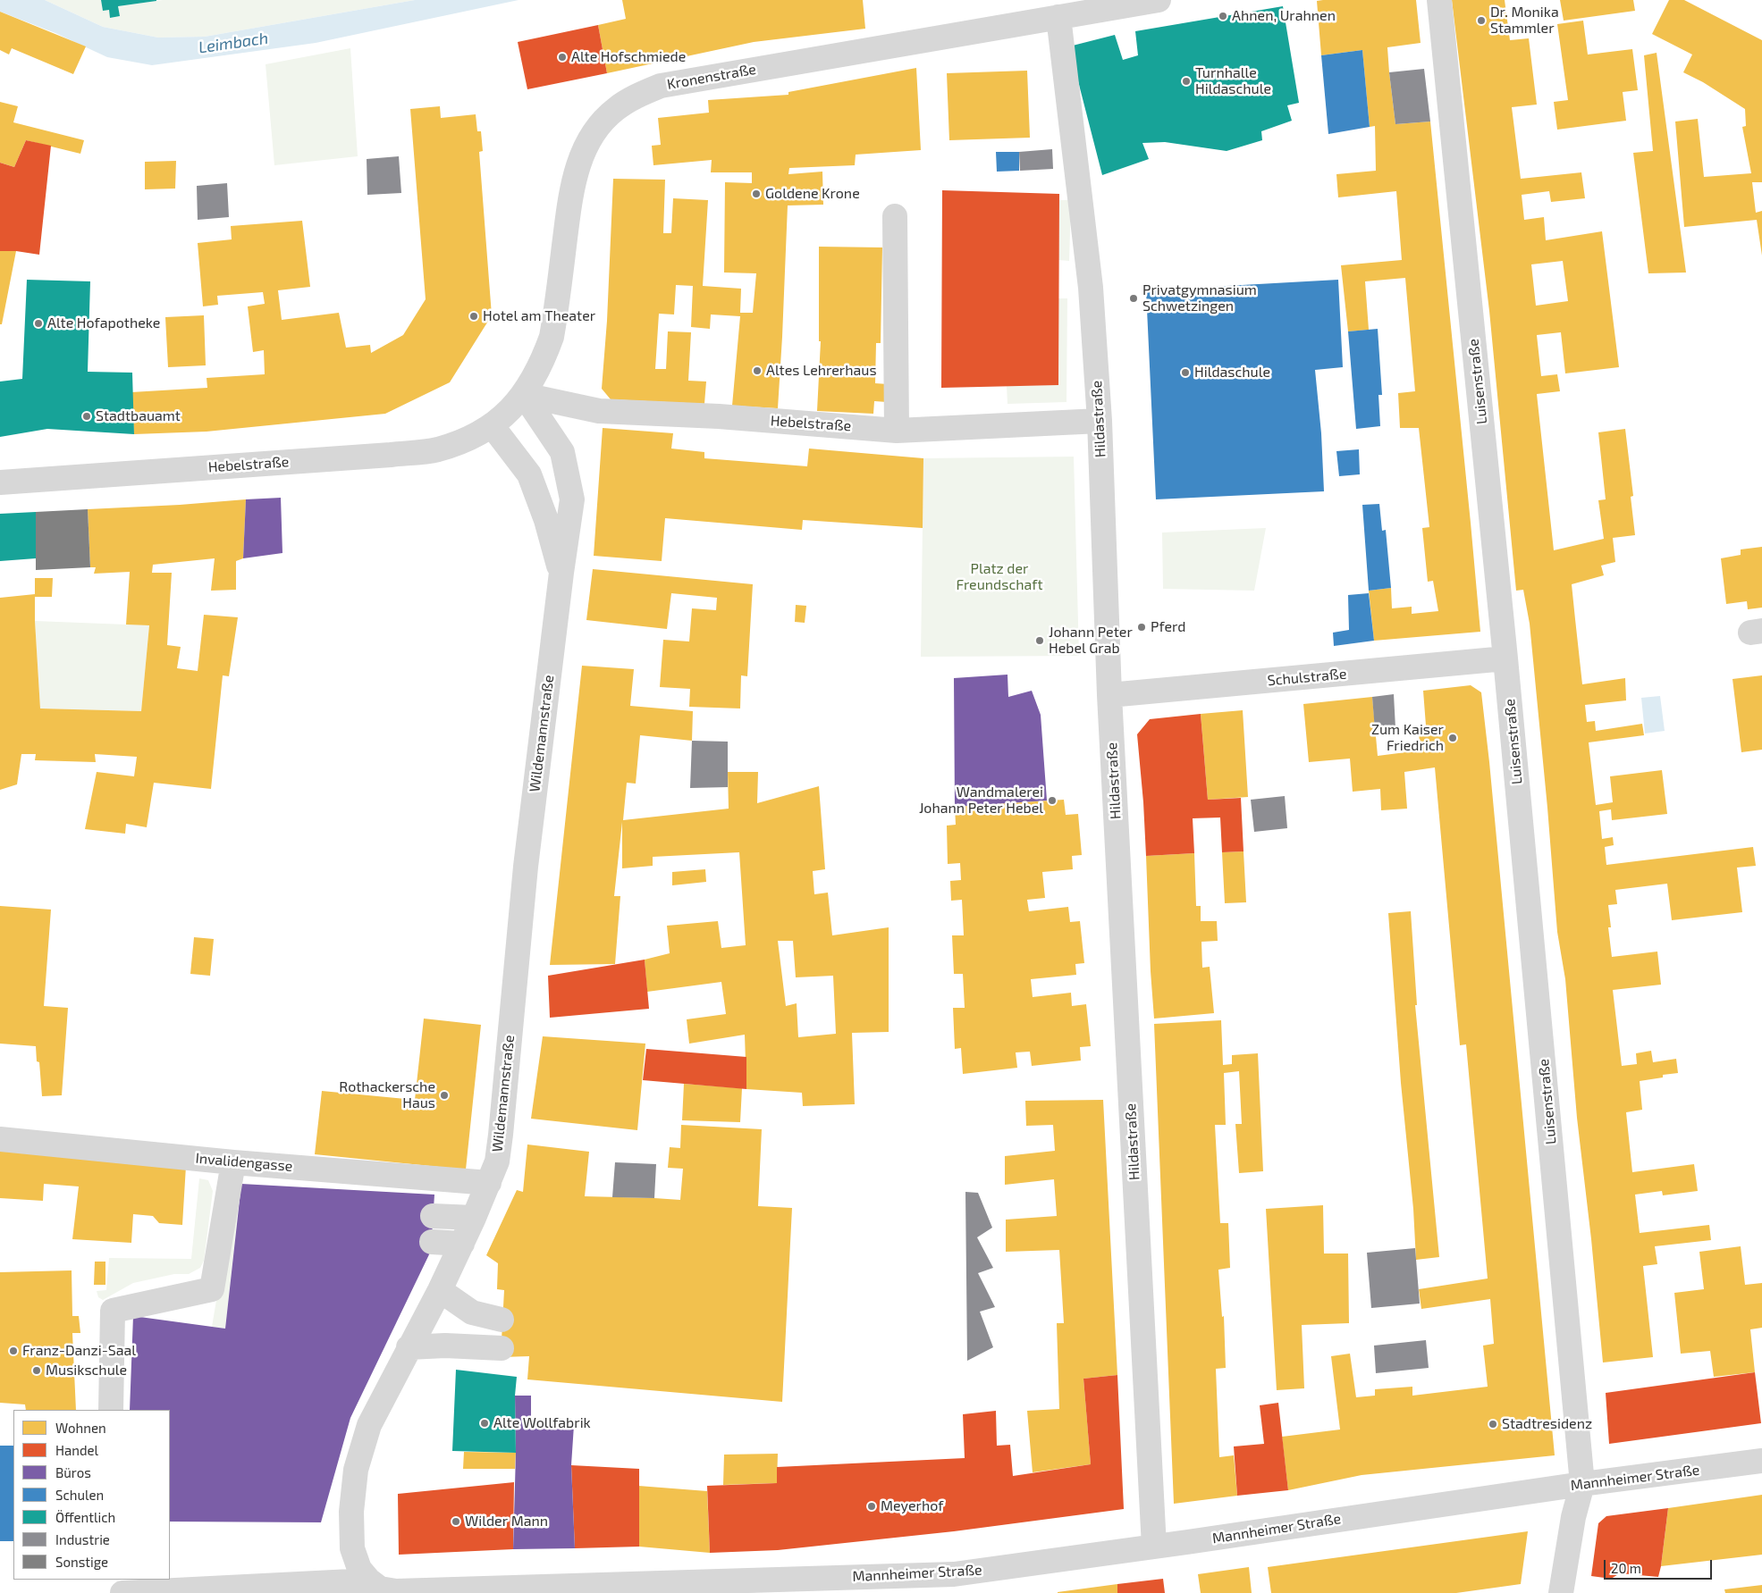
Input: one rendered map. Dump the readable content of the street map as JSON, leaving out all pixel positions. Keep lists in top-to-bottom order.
{
  "streets": {
    "street": [
      "Kronenstraße",
      "Luisenstraße",
      "Hildastraße",
      "Hebelstraße",
      "Schulstraße",
      "Wildemannstraße",
      "Invalidengasse",
      "Mannheimer Straße"
    ]
  },
  "crossings": [
    ["Kronenstraße", "Hildastraße"],
    ["Kronenstraße", "Hebelstraße"],
    ["Kronenstraße", "Wildemannstraße"],
    ["Luisenstraße", "Schulstraße"],
    ["Luisenstraße", "Mannheimer Straße"],
    ["Hildastraße", "Hebelstraße"],
    ["Hildastraße", "Schulstraße"],
    ["Hildastraße", "Mannheimer Straße"],
    ["Hebelstraße", "Wildemannstraße"],
    ["Wildemannstraße", "Invalidengasse"],
    ["Wildemannstraße", "Mannheimer Straße"]
  ],
  "water": ["Leimbach"],
  "parks": ["Platz der Freundschaft"],
  "places": [
    "Ahnen, Urahnen",
    "Dr. Monika Stammler",
    "Alte Hofschmiede",
    "Turnhalle Hildaschule",
    "Goldene Krone",
    "Privatgymnasium Schwetzingen",
    "Hotel am Theater",
    "Alte Hofapotheke",
    "Altes Lehrerhaus",
    "Hildaschule",
    "Stadtbauamt",
    "Pferd",
    "Johann Peter Hebel Grab",
    "Zum Kaiser Friedrich",
    "Wandmalerei Johann Peter Hebel",
    "Rothackersche Haus",
    "Franz-Danzi-Saal",
    "Musikschule",
    "Alte Wollfabrik",
    "Stadtresidenz",
    "Meyerhof",
    "Wilder Mann"
  ],
  "legend": [
    "Wohnen",
    "Handel",
    "Büros",
    "Schulen",
    "Öffentlich",
    "Industrie",
    "Sonstige"
  ],
  "scale_bar": "20 m"
}
